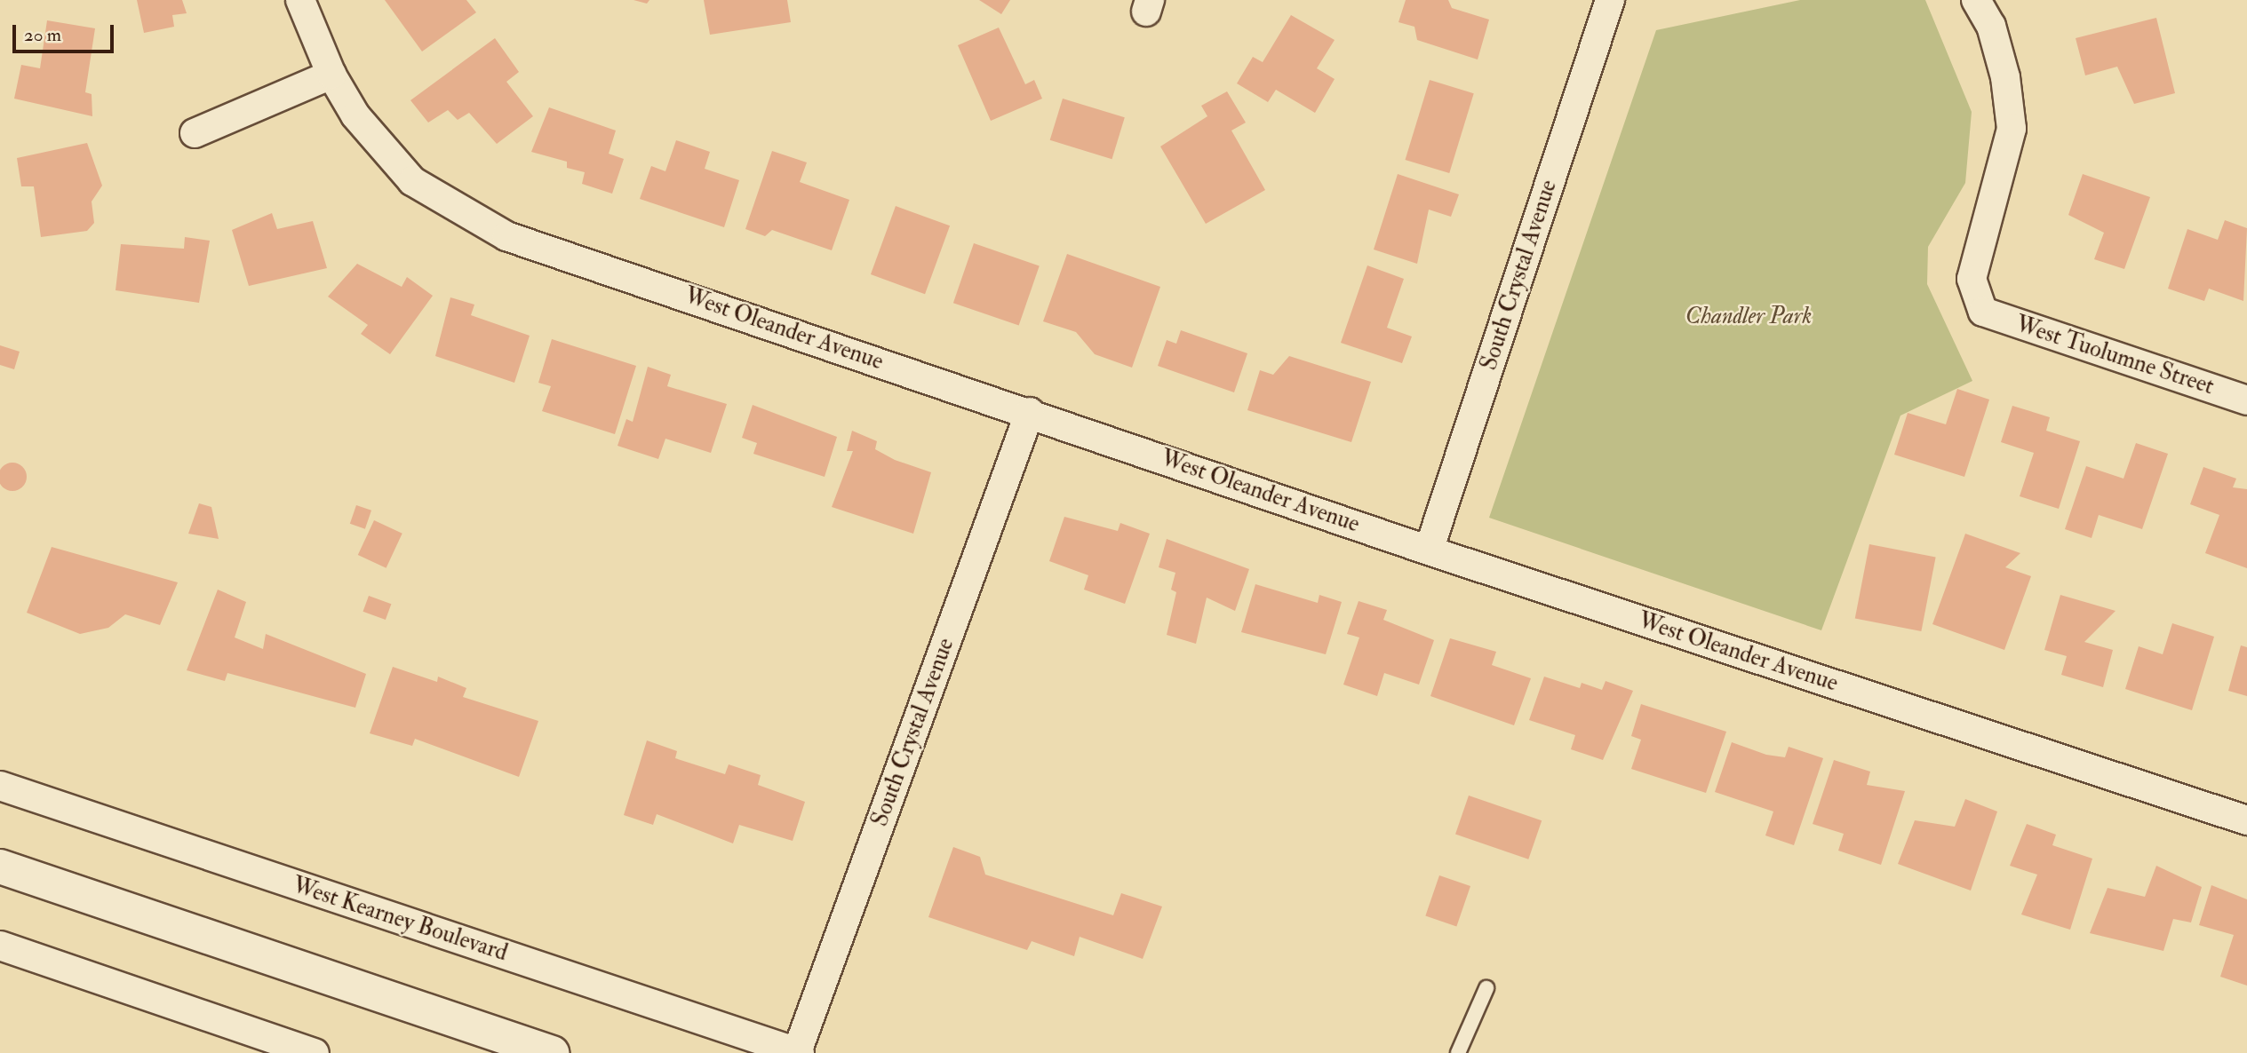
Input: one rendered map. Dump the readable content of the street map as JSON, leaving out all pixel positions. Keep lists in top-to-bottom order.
{
  "streets": {
    "street": [
      "South Crystal Avenue",
      "West Oleander Avenue",
      "West Tuolumne Street",
      "West Kearney Boulevard"
    ]
  },
  "crossings": [
    ["South Crystal Avenue", "West Oleander Avenue"],
    ["South Crystal Avenue", "West Kearney Boulevard"]
  ],
  "parks": ["Chandler Park"],
  "scale_bar": "20 m"
}
